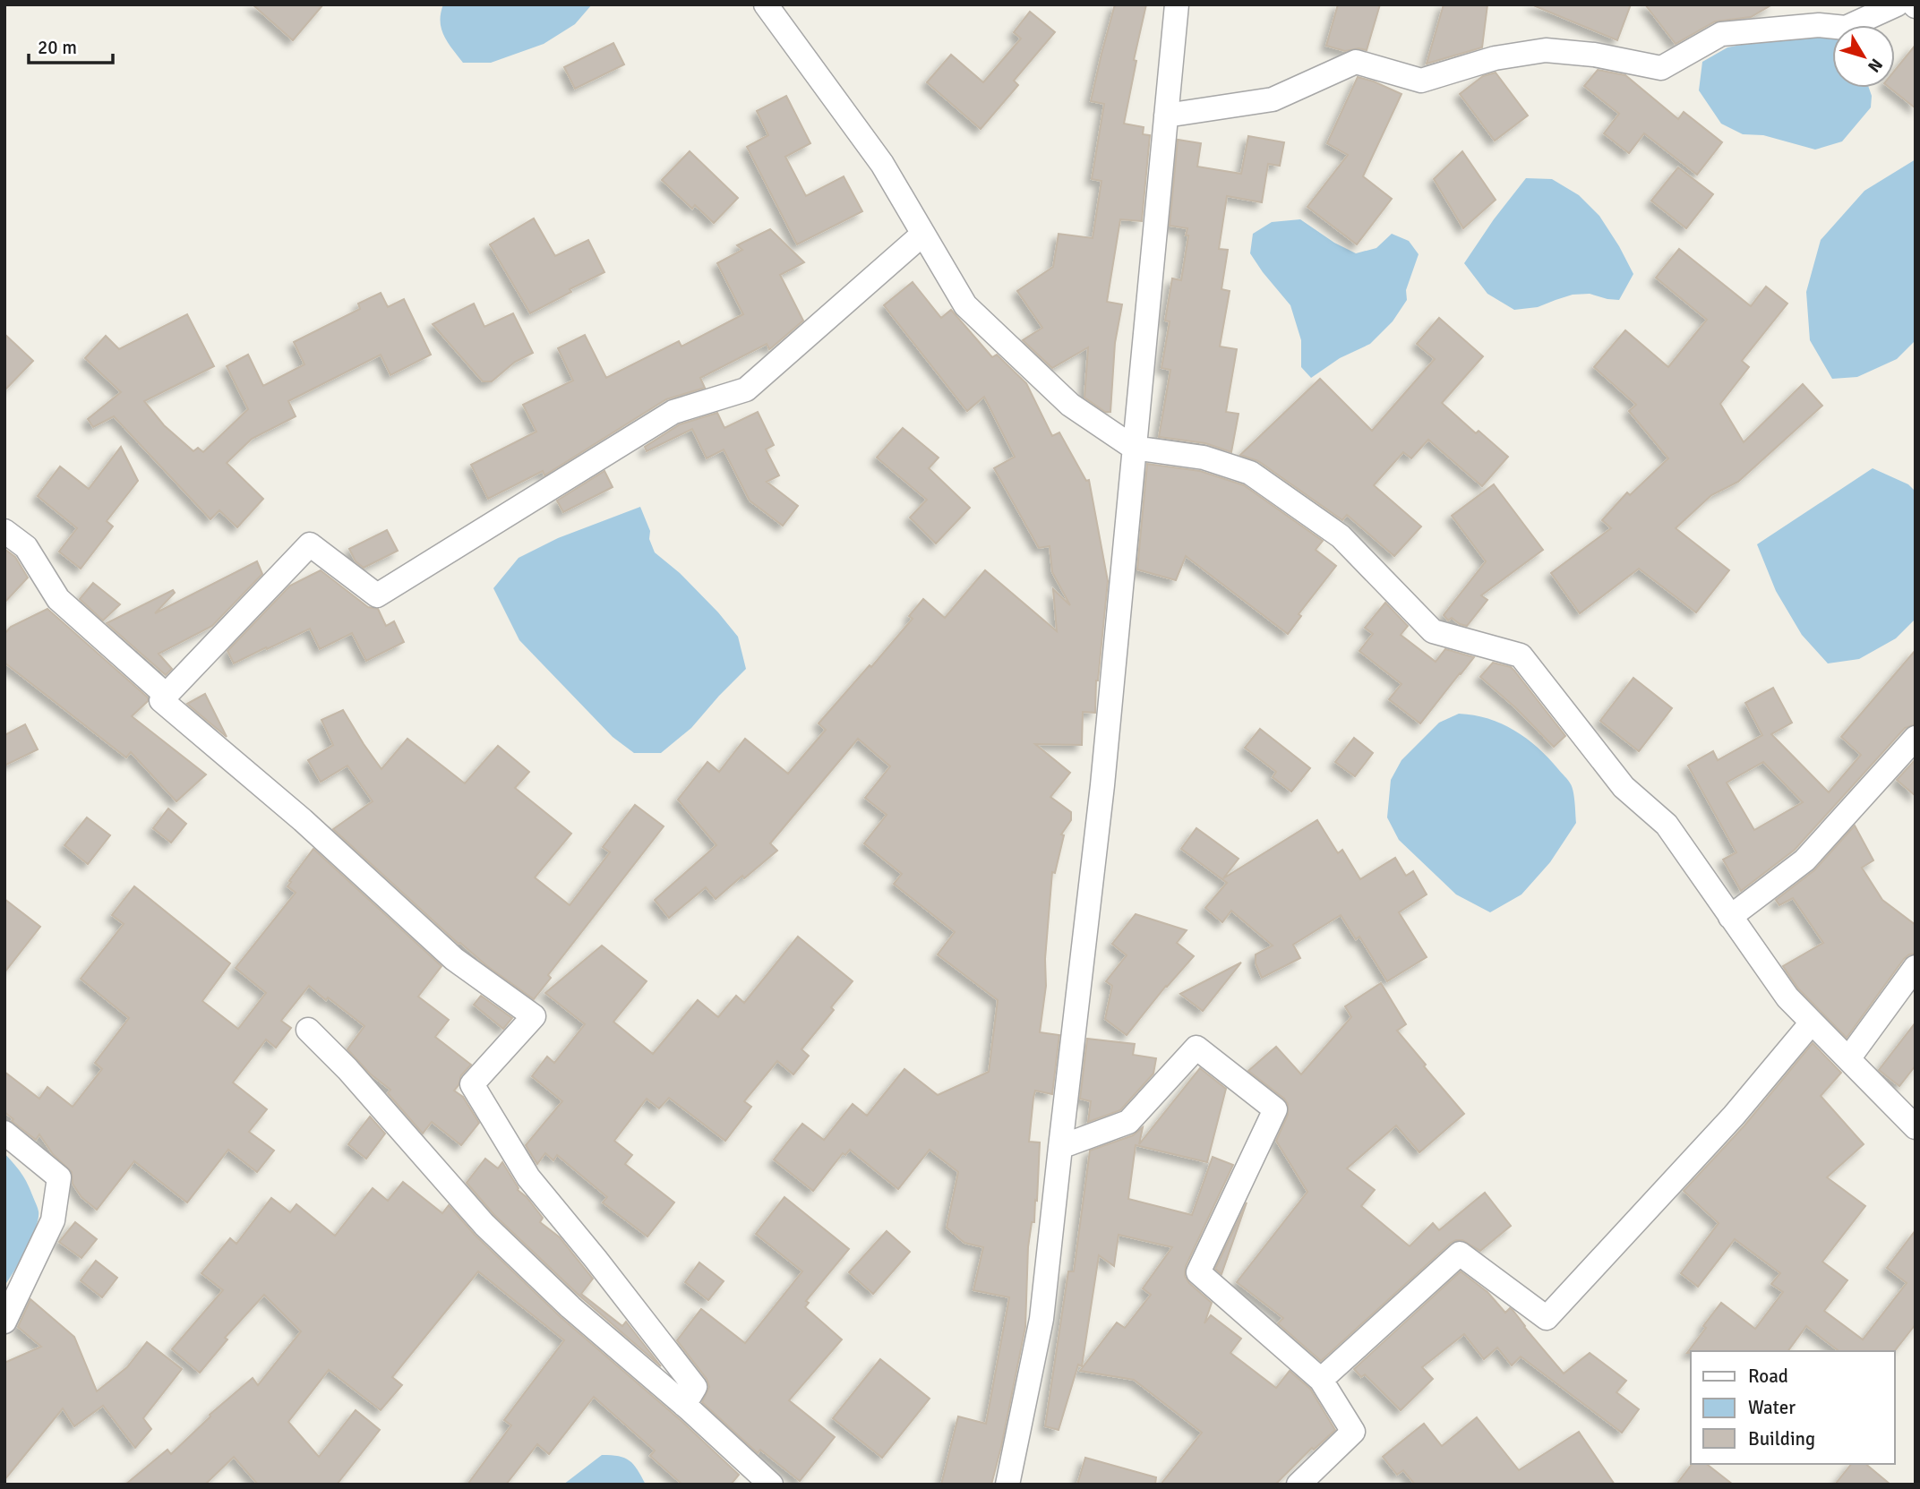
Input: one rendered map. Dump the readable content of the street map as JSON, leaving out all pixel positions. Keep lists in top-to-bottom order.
{
  "legend": ["Road", "Water", "Building"],
  "scale_bar": "20 m",
  "north": "bottom right"
}
